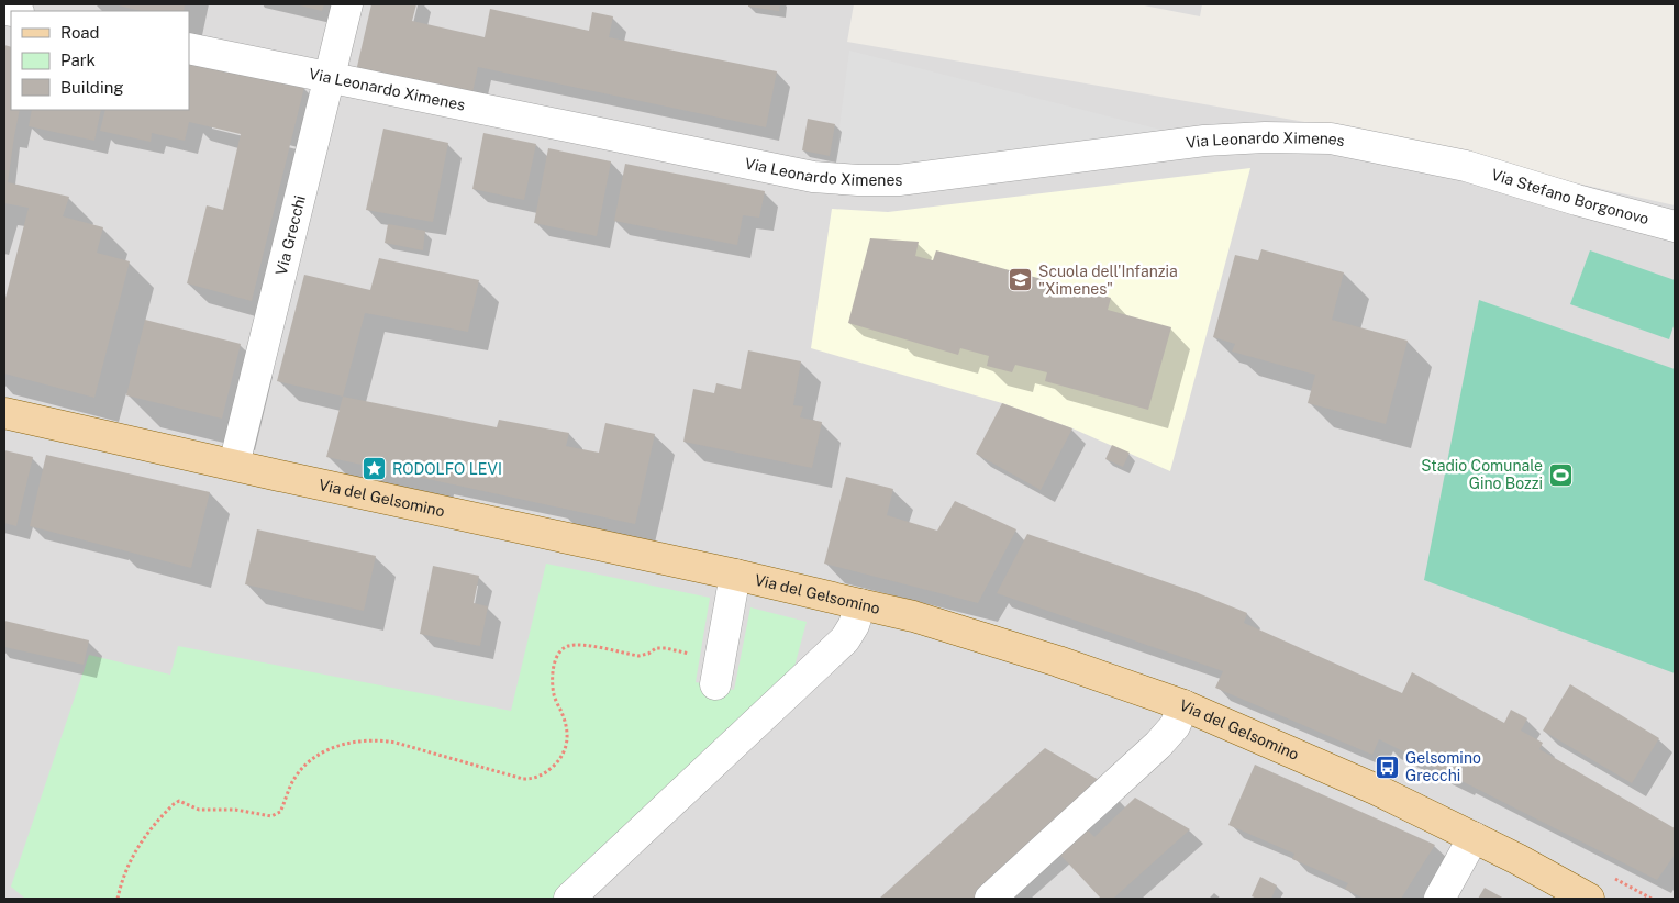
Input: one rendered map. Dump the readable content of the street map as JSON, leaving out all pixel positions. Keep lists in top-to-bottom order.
{
  "streets": {
    "main road": ["Via del Gelsomino"],
    "street": ["Via Leonardo Ximenes", "Via Stefano Borgonovo", "Via Grecchi"]
  },
  "crossings": [
    ["Via Leonardo Ximenes", "Via Stefano Borgonovo"],
    ["Via Leonardo Ximenes", "Via Grecchi"],
    ["Via Grecchi", "Via del Gelsomino"]
  ],
  "places": {
    "school or university": ["Scuola dell'Infanzia \"Ximenes\""],
    "place": ["RODOLFO LEVI"],
    "sports": ["Stadio Comunale Gino Bozzi"],
    "bus stop": ["Gelsomino Grecchi"]
  },
  "legend": ["Road", "Park", "Building"]
}
